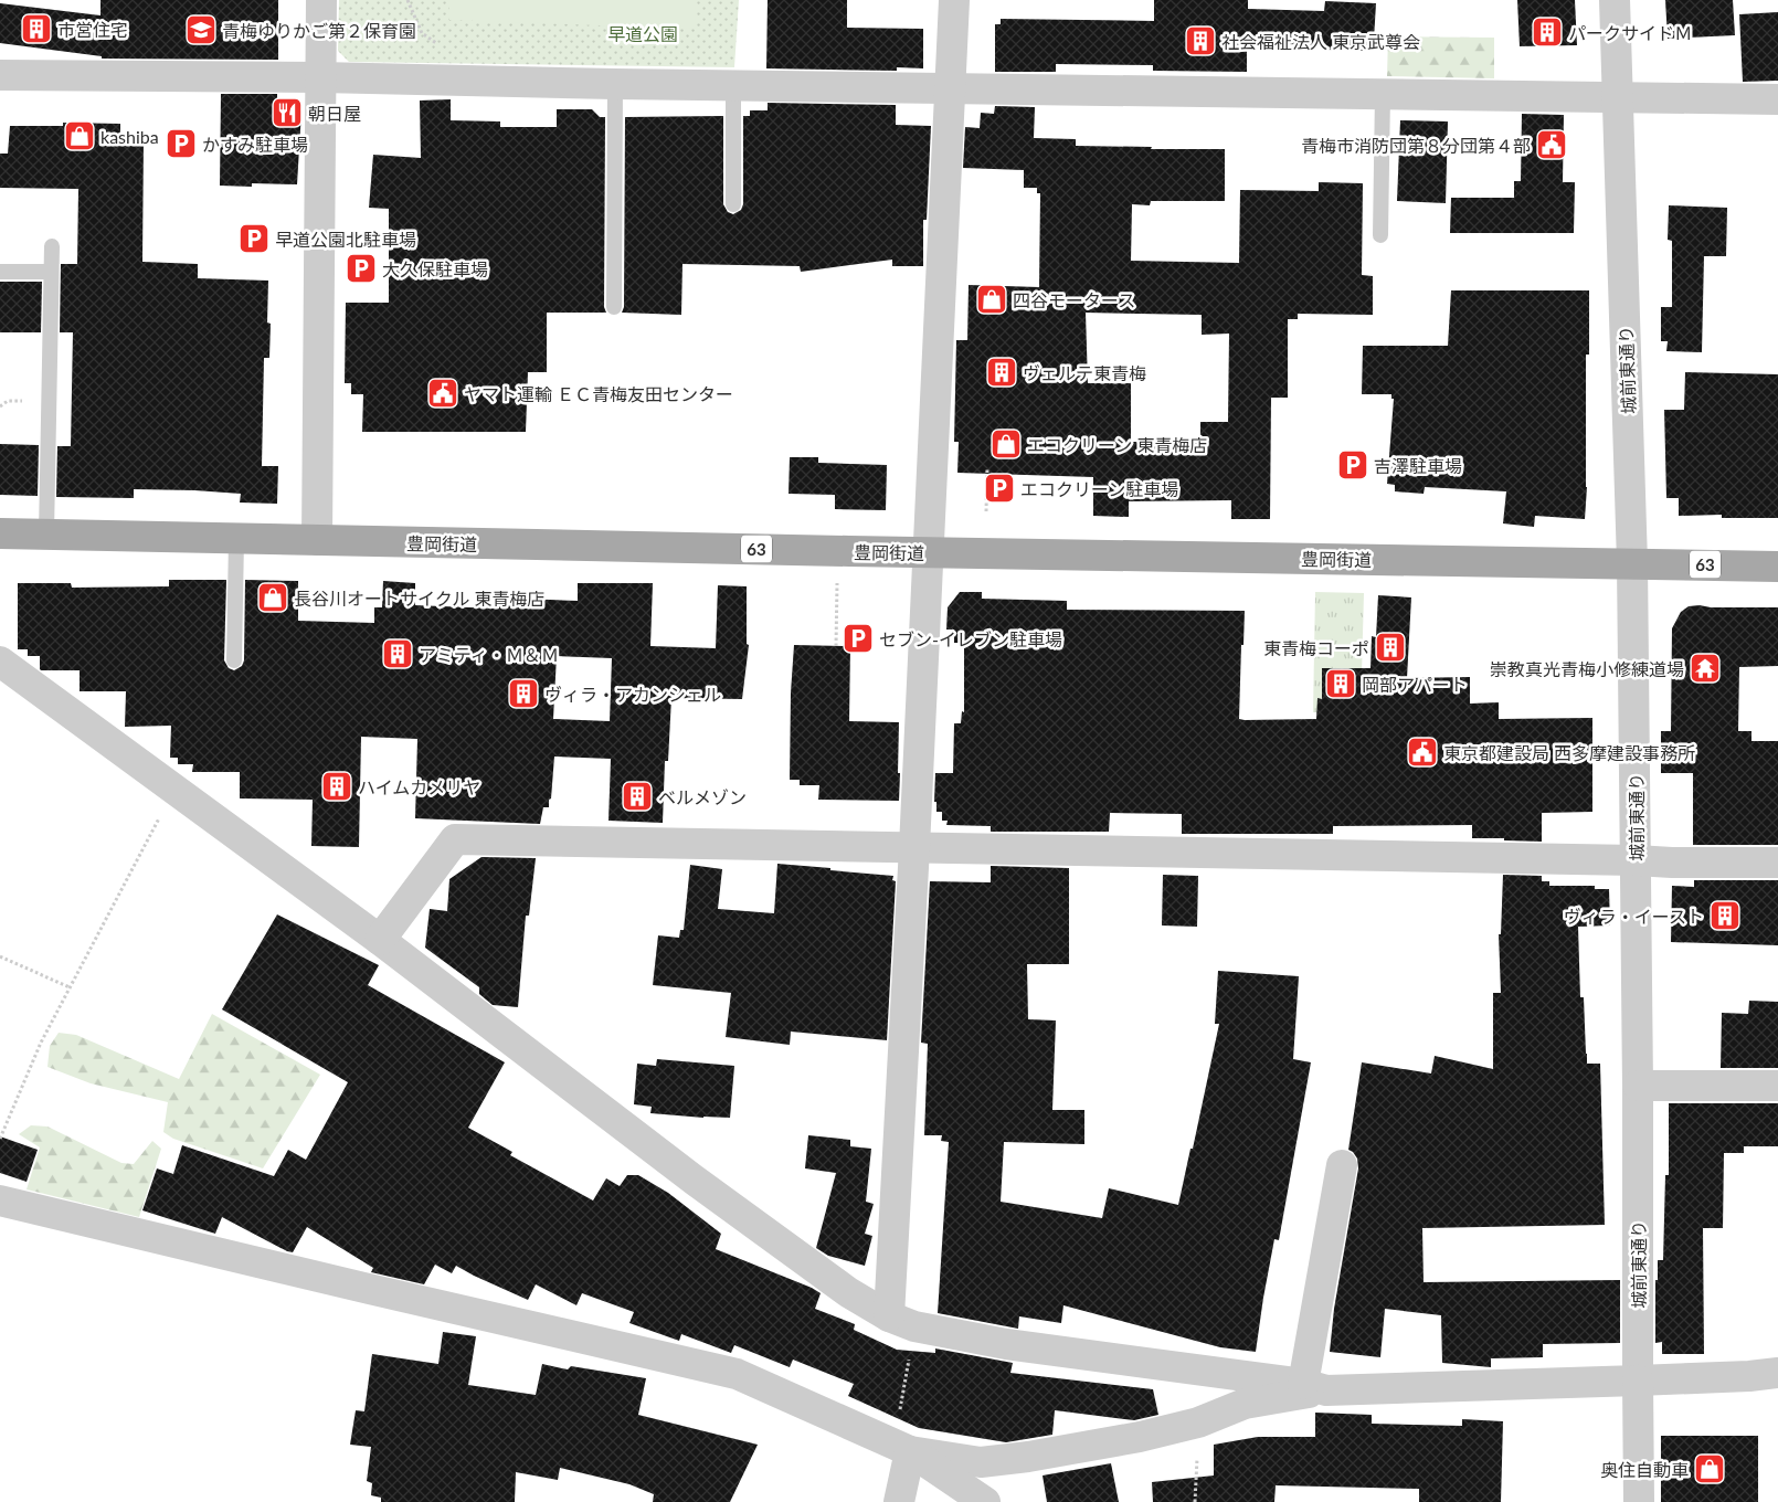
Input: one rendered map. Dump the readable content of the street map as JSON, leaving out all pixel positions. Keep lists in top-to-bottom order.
{
  "streets": {
    "main road": ["豊岡街道", "63"],
    "street": ["城前東通り"]
  },
  "crossings": [
    ["城前東通り", "豊岡街道"]
  ],
  "parks": ["早道公園"],
  "places": {
    "building": [
      "市営住宅",
      "パークサイドＭ",
      "社会福祉法人 東京武尊会",
      "ヴェルテ東青梅",
      "東青梅コーポ",
      "アミティ・Ｍ＆Ｍ",
      "岡部アパート",
      "ヴィラ・アカンシェル",
      "ハイムカメリヤ",
      "ベルメゾン",
      "ヴィラ・イースト"
    ],
    "school or university": ["青梅ゆりかご第２保育園"],
    "restaurant": ["朝日屋"],
    "shop": [
      "kashiba",
      "四谷モータース",
      "エコクリーン 東青梅店",
      "長谷川オートサイクル 東青梅店",
      "奥住自動車"
    ],
    "parking": [
      "かすみ駐車場",
      "早道公園北駐車場",
      "大久保駐車場",
      "吉澤駐車場",
      "エコクリーン駐車場",
      "セブン-イレブン駐車場"
    ],
    "public building": ["青梅市消防団第８分団第４部", "ヤマト運輸 ＥＣ青梅友田センター", "東京都建設局 西多摩建設事務所"],
    "temple": ["崇教真光青梅小修練道場"]
  }
}
